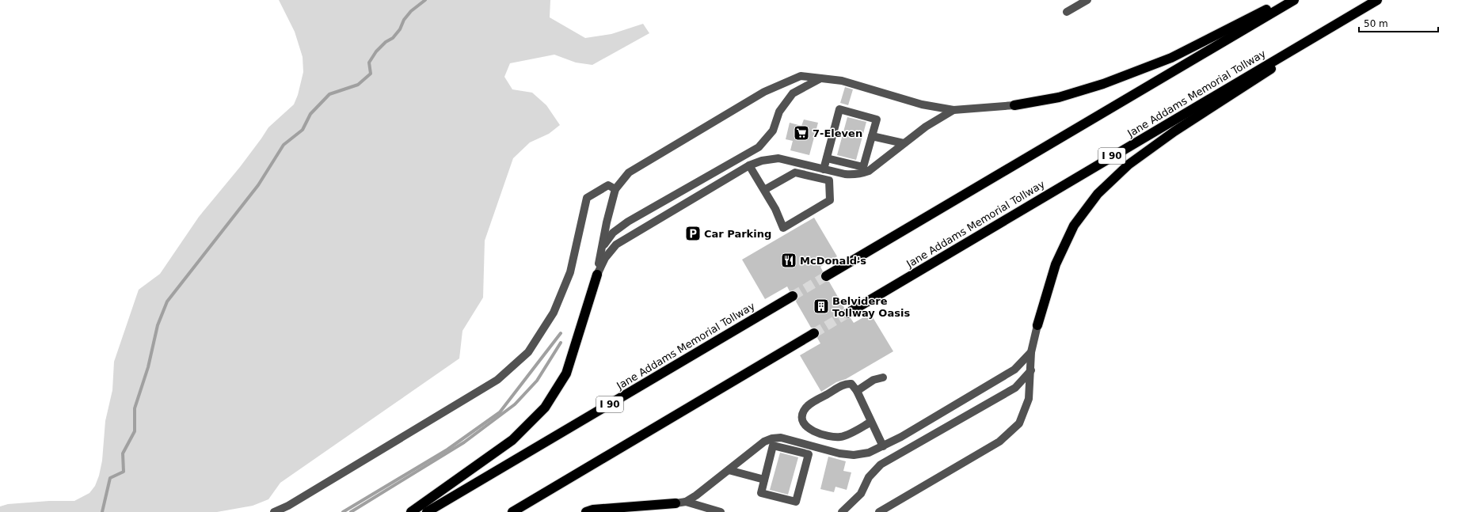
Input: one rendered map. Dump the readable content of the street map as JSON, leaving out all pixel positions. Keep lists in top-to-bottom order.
{
  "streets": {
    "highway": ["Jane Addams Memorial Tollway", "I 90"]
  },
  "places": {
    "supermarket": ["7-Eleven"],
    "parking": ["Car Parking"],
    "restaurant": ["McDonald's"],
    "building": ["Belvidere Tollway Oasis"]
  },
  "scale_bar": "50 m"
}
